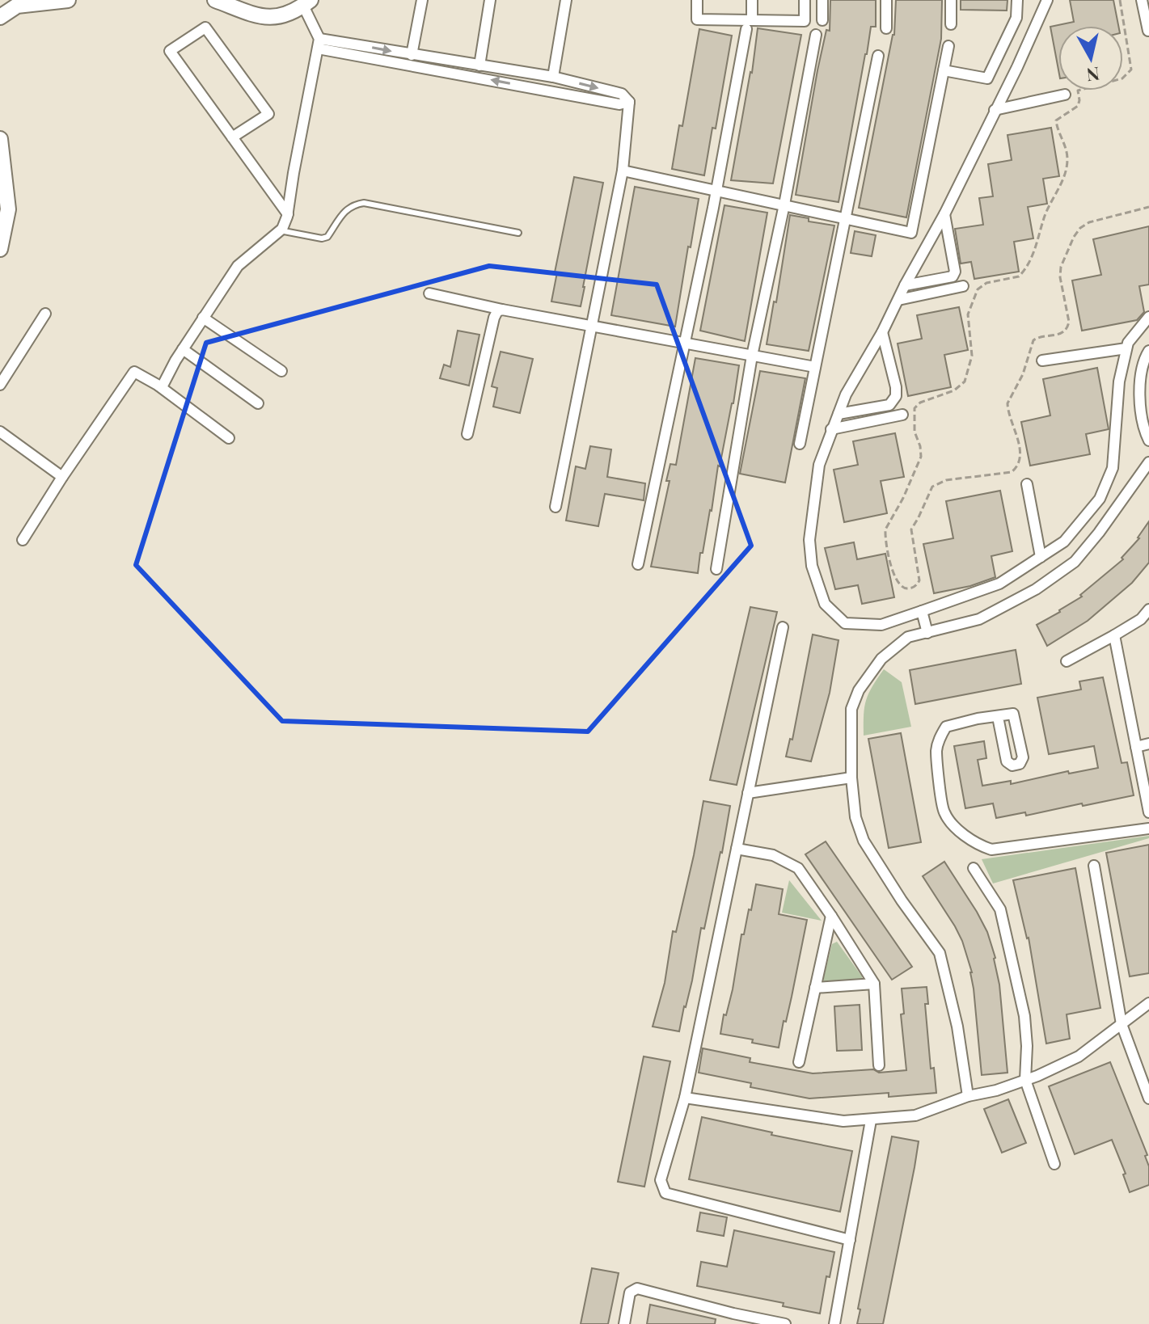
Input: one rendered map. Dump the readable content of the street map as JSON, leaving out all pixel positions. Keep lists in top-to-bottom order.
{
  "north": "bottom"
}
